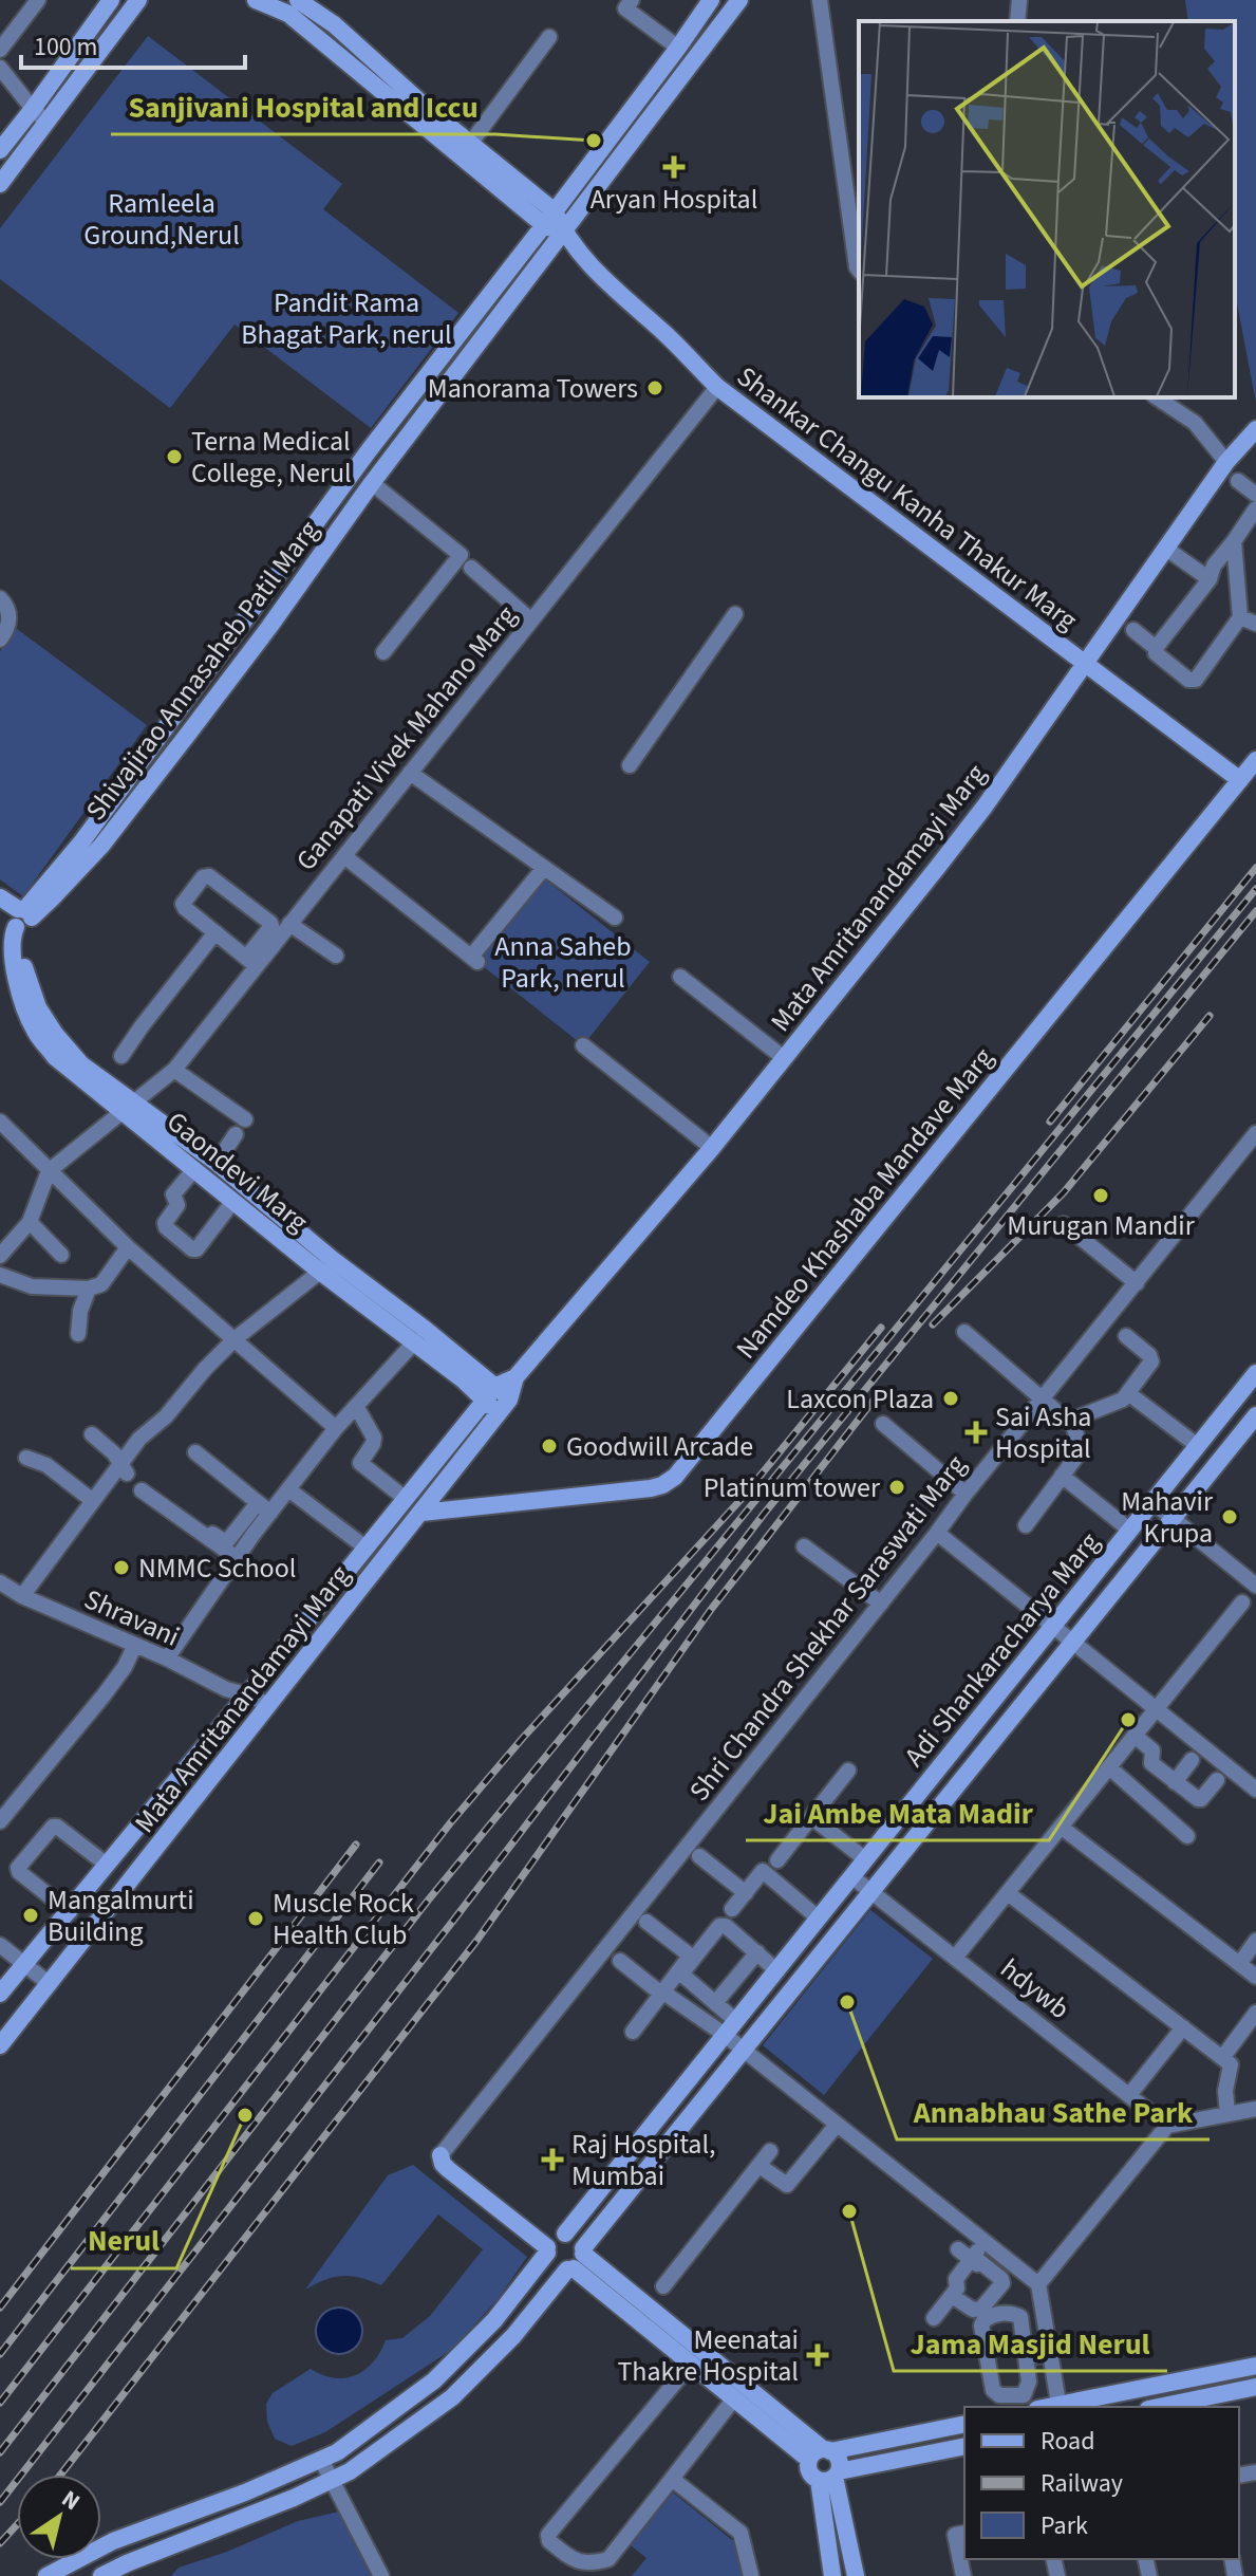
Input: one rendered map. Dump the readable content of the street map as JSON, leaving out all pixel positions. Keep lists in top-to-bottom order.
{
  "streets": {
    "main road": [
      "Shankar Changu Kanha Thakur Marg",
      "Shivajirao Annasaheb Patil Marg",
      "Mata Amritanandamayi Marg",
      "Gaondevi Marg",
      "Namdeo Khashaba Mandave Marg",
      "Shri Chandra Shekhar Saraswati Marg",
      "Adi Shankaracharya Marg"
    ],
    "street": ["Ganapati Vivek Mahano Marg", "Shravani", "hdywb"]
  },
  "crossings": [
    ["Shankar Changu Kanha Thakur Marg", "Shivajirao Annasaheb Patil Marg"],
    ["Shankar Changu Kanha Thakur Marg", "Ganapati Vivek Mahano Marg"],
    ["Shankar Changu Kanha Thakur Marg", "Mata Amritanandamayi Marg"],
    ["Shankar Changu Kanha Thakur Marg", "Namdeo Khashaba Mandave Marg"],
    ["Shivajirao Annasaheb Patil Marg", "Gaondevi Marg"],
    ["Ganapati Vivek Mahano Marg", "Gaondevi Marg"],
    ["Mata Amritanandamayi Marg", "Gaondevi Marg"],
    ["Mata Amritanandamayi Marg", "Namdeo Khashaba Mandave Marg"],
    ["Mata Amritanandamayi Marg", "Shravani"],
    ["Shri Chandra Shekhar Saraswati Marg", "Adi Shankaracharya Marg"],
    ["Adi Shankaracharya Marg", "hdywb"]
  ],
  "parks": ["Ramleela Ground,Nerul", "Pandit Rama Bhagat Park, nerul", "Anna Saheb Park, nerul"],
  "places": {
    "other": [
      "Sanjivani Hospital and Iccu",
      "Manorama Towers",
      "Terna Medical College, Nerul",
      "Murugan Mandir",
      "Laxcon Plaza",
      "Goodwill Arcade",
      "Platinum tower",
      "Mahavir Krupa",
      "NMMC School",
      "Jai Ambe Mata Madir",
      "Mangalmurti Building",
      "Muscle Rock Health Club",
      "Annabhau Sathe Park",
      "Nerul",
      "Jama Masjid Nerul"
    ],
    "health": [
      "Aryan Hospital",
      "Sai Asha Hospital",
      "Raj Hospital, Mumbai",
      "Meenatai Thakre Hospital"
    ]
  },
  "legend": ["Road", "Railway", "Park"],
  "scale_bar": "100 m",
  "north": "top right"
}
